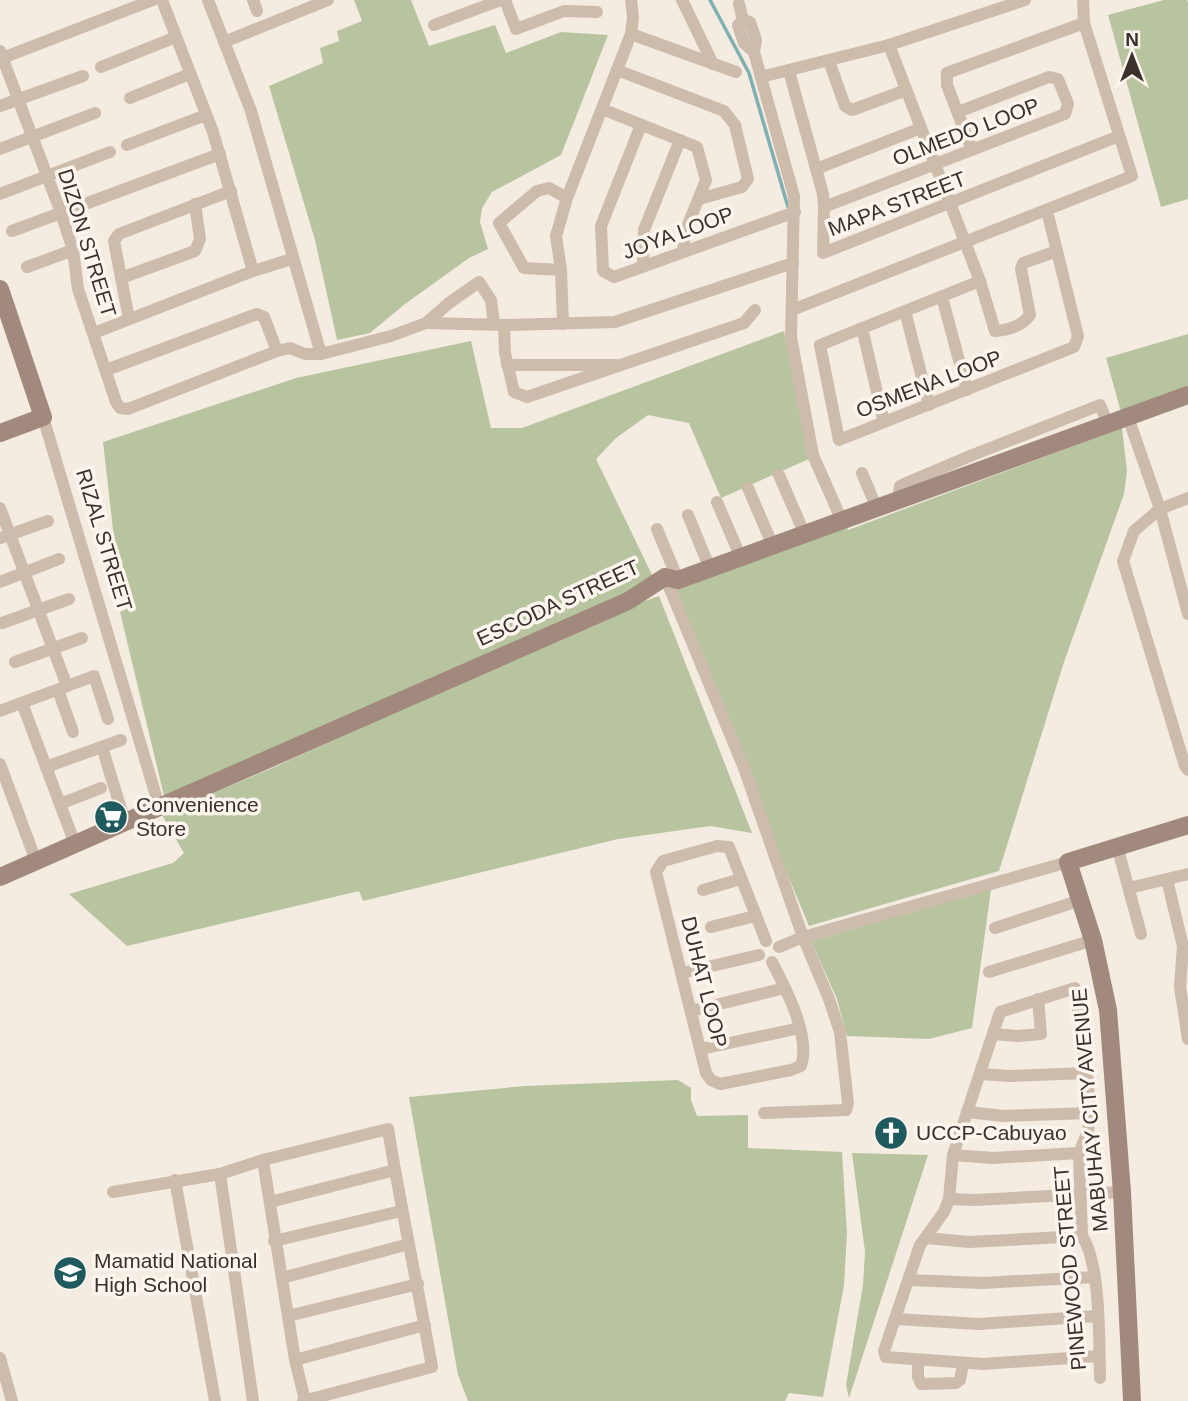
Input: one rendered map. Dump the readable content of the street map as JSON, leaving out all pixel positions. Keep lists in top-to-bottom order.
{
  "streets": {
    "street": [
      "OLMEDO LOOP",
      "MAPA STREET",
      "JOYA LOOP",
      "DIZON STREET",
      "OSMENA LOOP",
      "RIZAL STREET",
      "ESCODA STREET",
      "DUHAT LOOP",
      "MABUHAY CITY AVENUE",
      "PINEWOOD STREET"
    ]
  },
  "crossings": [
    ["OLMEDO LOOP", "MAPA STREET"],
    ["RIZAL STREET", "ESCODA STREET"]
  ],
  "places": {
    "supermarket": ["Convenience Store"],
    "church": ["UCCP-Cabuyao"],
    "school or university": ["Mamatid National High School"]
  },
  "north": "top"
}
